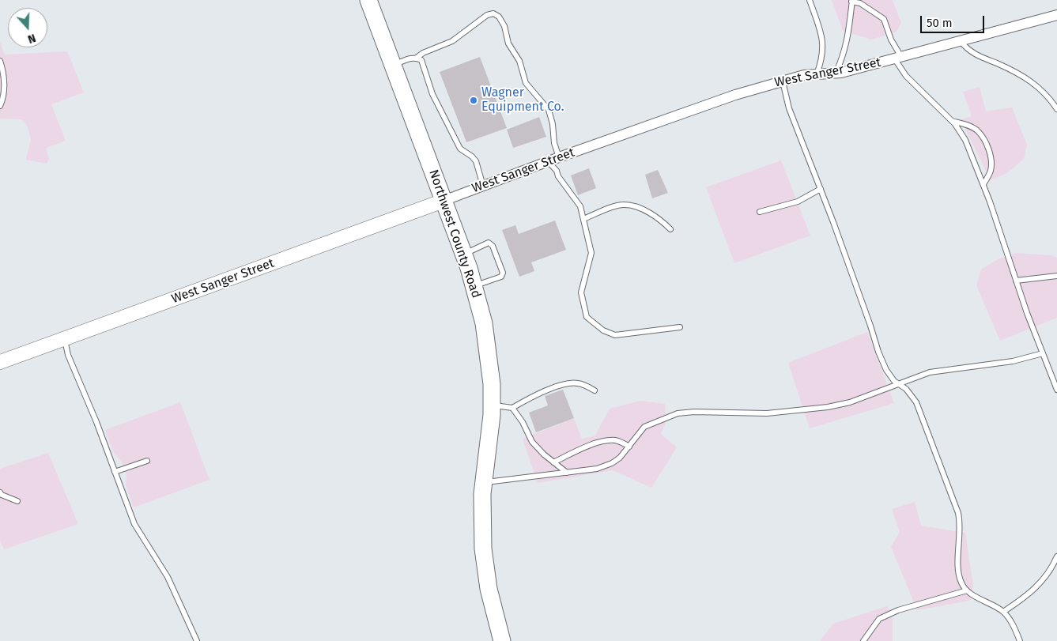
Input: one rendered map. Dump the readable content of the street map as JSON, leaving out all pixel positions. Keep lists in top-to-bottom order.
{
  "streets": {
    "highway": ["Northwest County Road"],
    "main road": ["West Sanger Street"]
  },
  "crossings": [
    ["West Sanger Street", "Northwest County Road"]
  ],
  "places": ["Wagner Equipment Co."],
  "scale_bar": "50 m",
  "north": "bottom"
}
